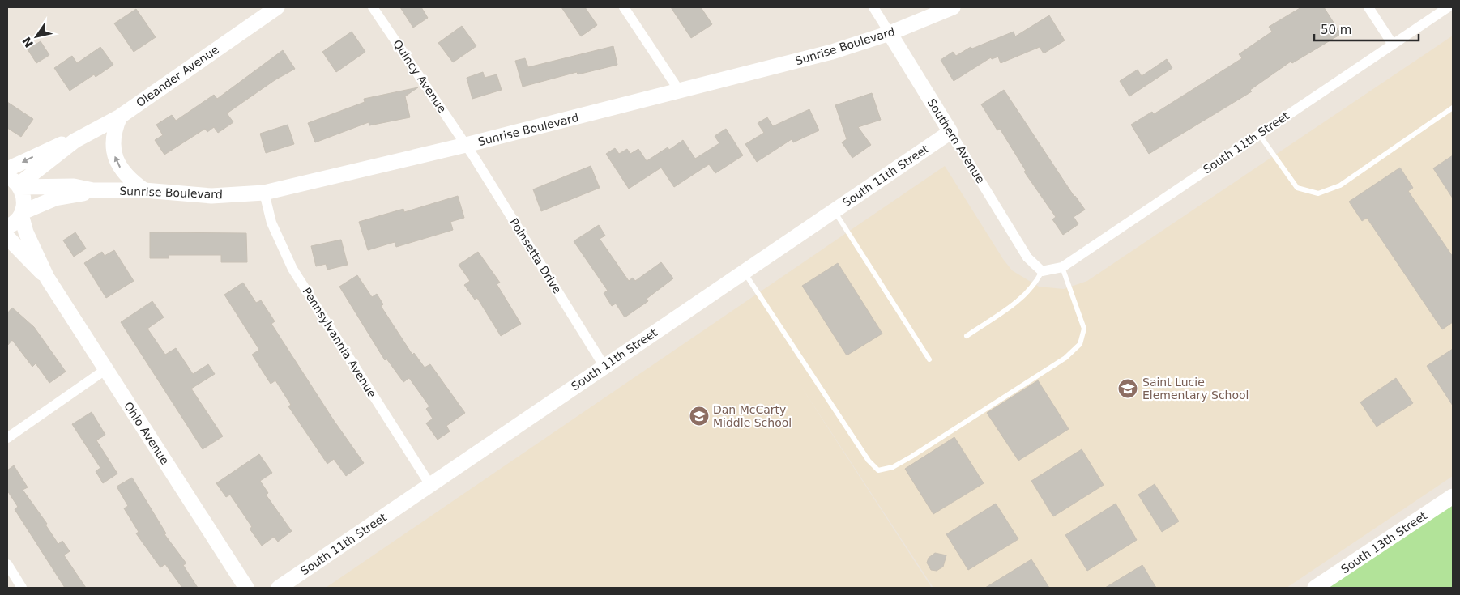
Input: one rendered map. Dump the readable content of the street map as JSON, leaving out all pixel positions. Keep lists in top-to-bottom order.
{
  "streets": {
    "street": [
      "Sunrise Boulevard",
      "Oleander Avenue",
      "Quincy Avenue",
      "Southern Avenue",
      "South 11th Street",
      "Poinsetta Drive",
      "Pennsylvannia Avenue",
      "Ohio Avenue",
      "South 13th Street"
    ]
  },
  "crossings": [
    ["Sunrise Boulevard", "Oleander Avenue"],
    ["Sunrise Boulevard", "Quincy Avenue"],
    ["Sunrise Boulevard", "Southern Avenue"],
    ["Sunrise Boulevard", "Poinsetta Drive"],
    ["Sunrise Boulevard", "Pennsylvannia Avenue"],
    ["Sunrise Boulevard", "Ohio Avenue"],
    ["Oleander Avenue", "Ohio Avenue"],
    ["Quincy Avenue", "Poinsetta Drive"],
    ["Southern Avenue", "South 11th Street"],
    ["South 11th Street", "Poinsetta Drive"],
    ["South 11th Street", "Pennsylvannia Avenue"]
  ],
  "places": {
    "school or university": ["Saint Lucie Elementary School", "Dan McCarty Middle School"]
  },
  "scale_bar": "50 m",
  "north": "bottom left"
}
